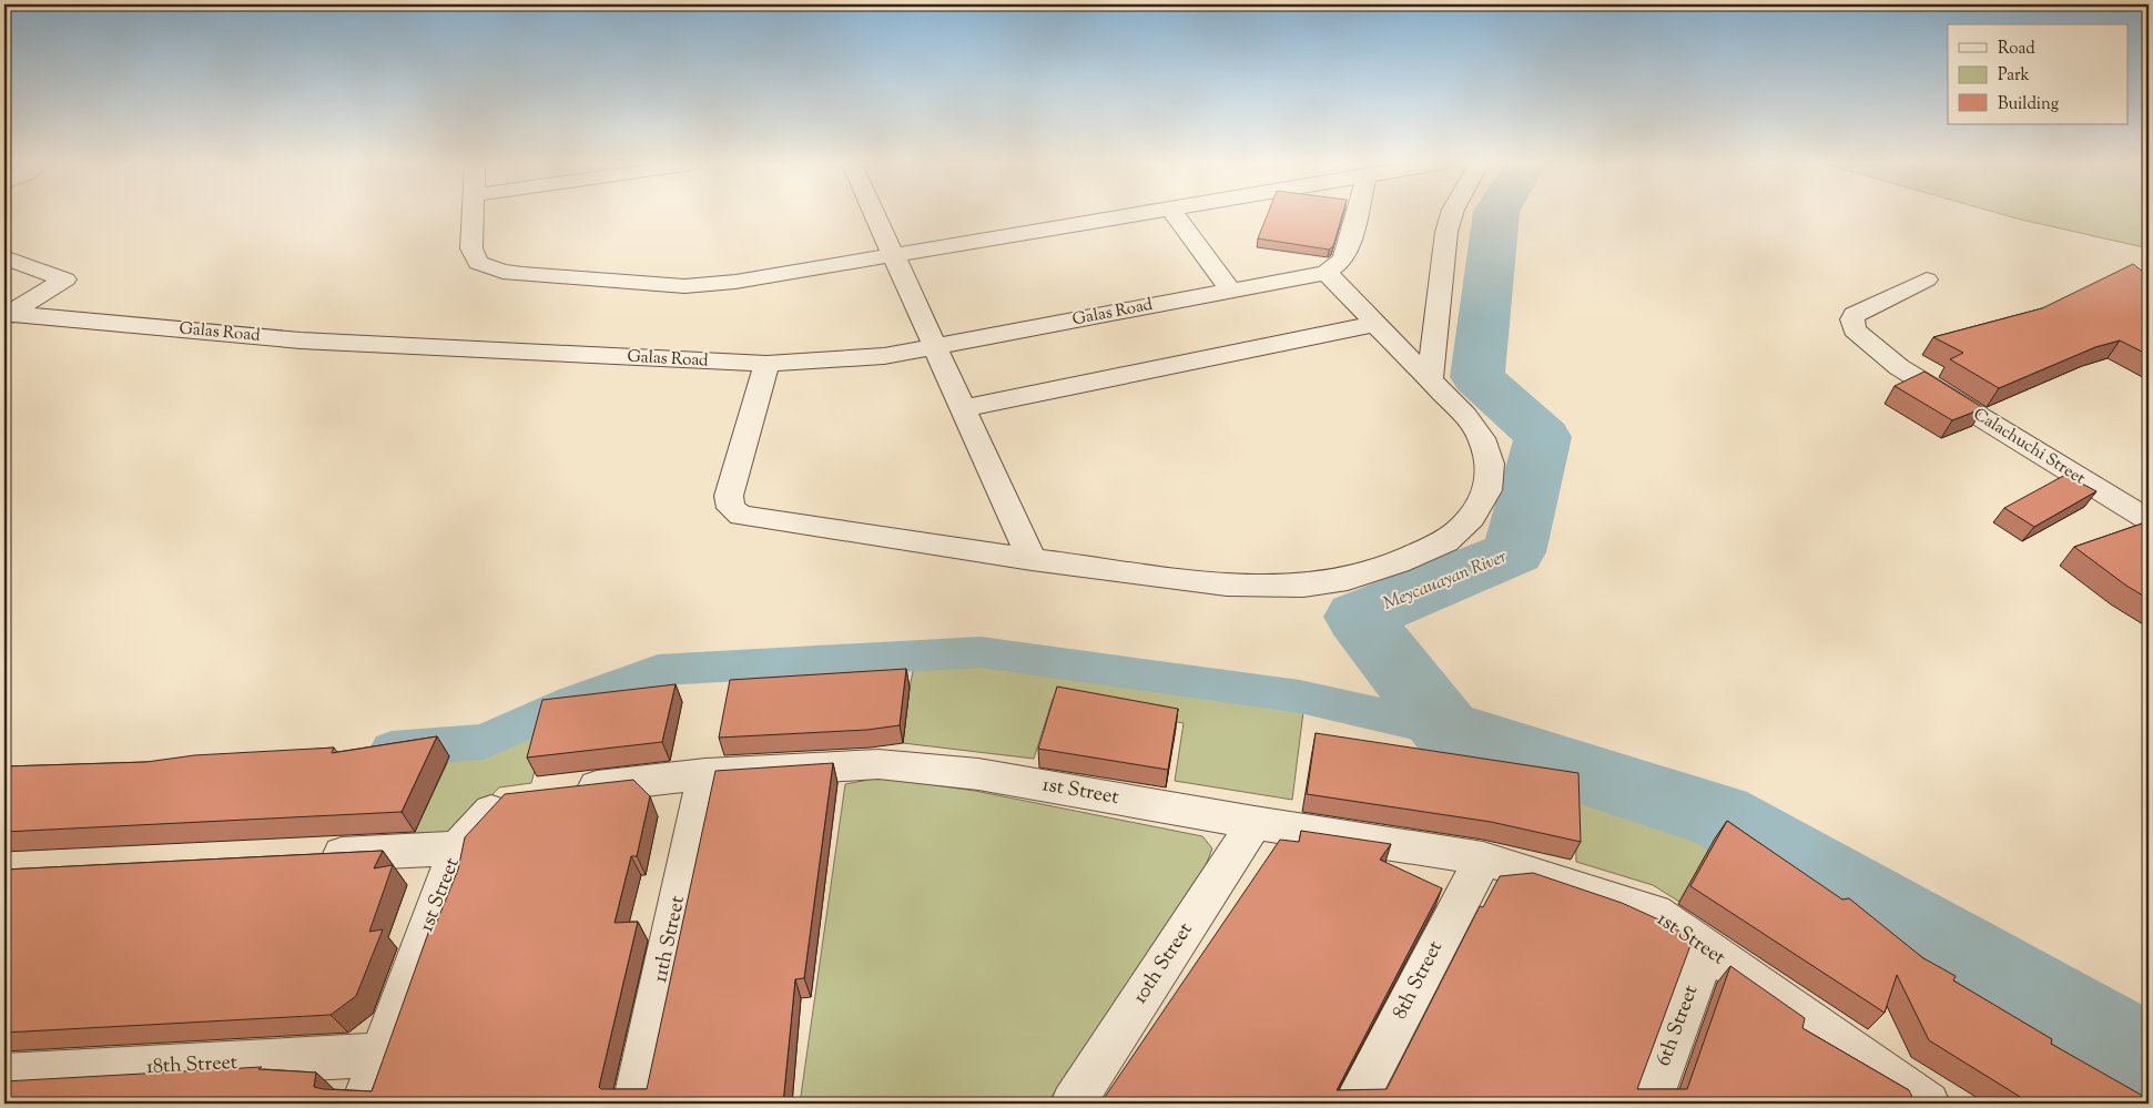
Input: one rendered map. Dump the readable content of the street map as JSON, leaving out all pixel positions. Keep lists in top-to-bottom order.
{
  "streets": {
    "street": [
      "Galas Road",
      "Calachuchi Street",
      "1st Street",
      "11th Street",
      "10th Street",
      "8th Street",
      "6th Street",
      "18th Street"
    ]
  },
  "crossings": [
    ["1st Street", "11th Street"],
    ["1st Street", "10th Street"],
    ["1st Street", "8th Street"],
    ["1st Street", "6th Street"],
    ["1st Street", "18th Street"]
  ],
  "water": ["Meycauayan River"],
  "legend": ["Road", "Park", "Building"]
}
